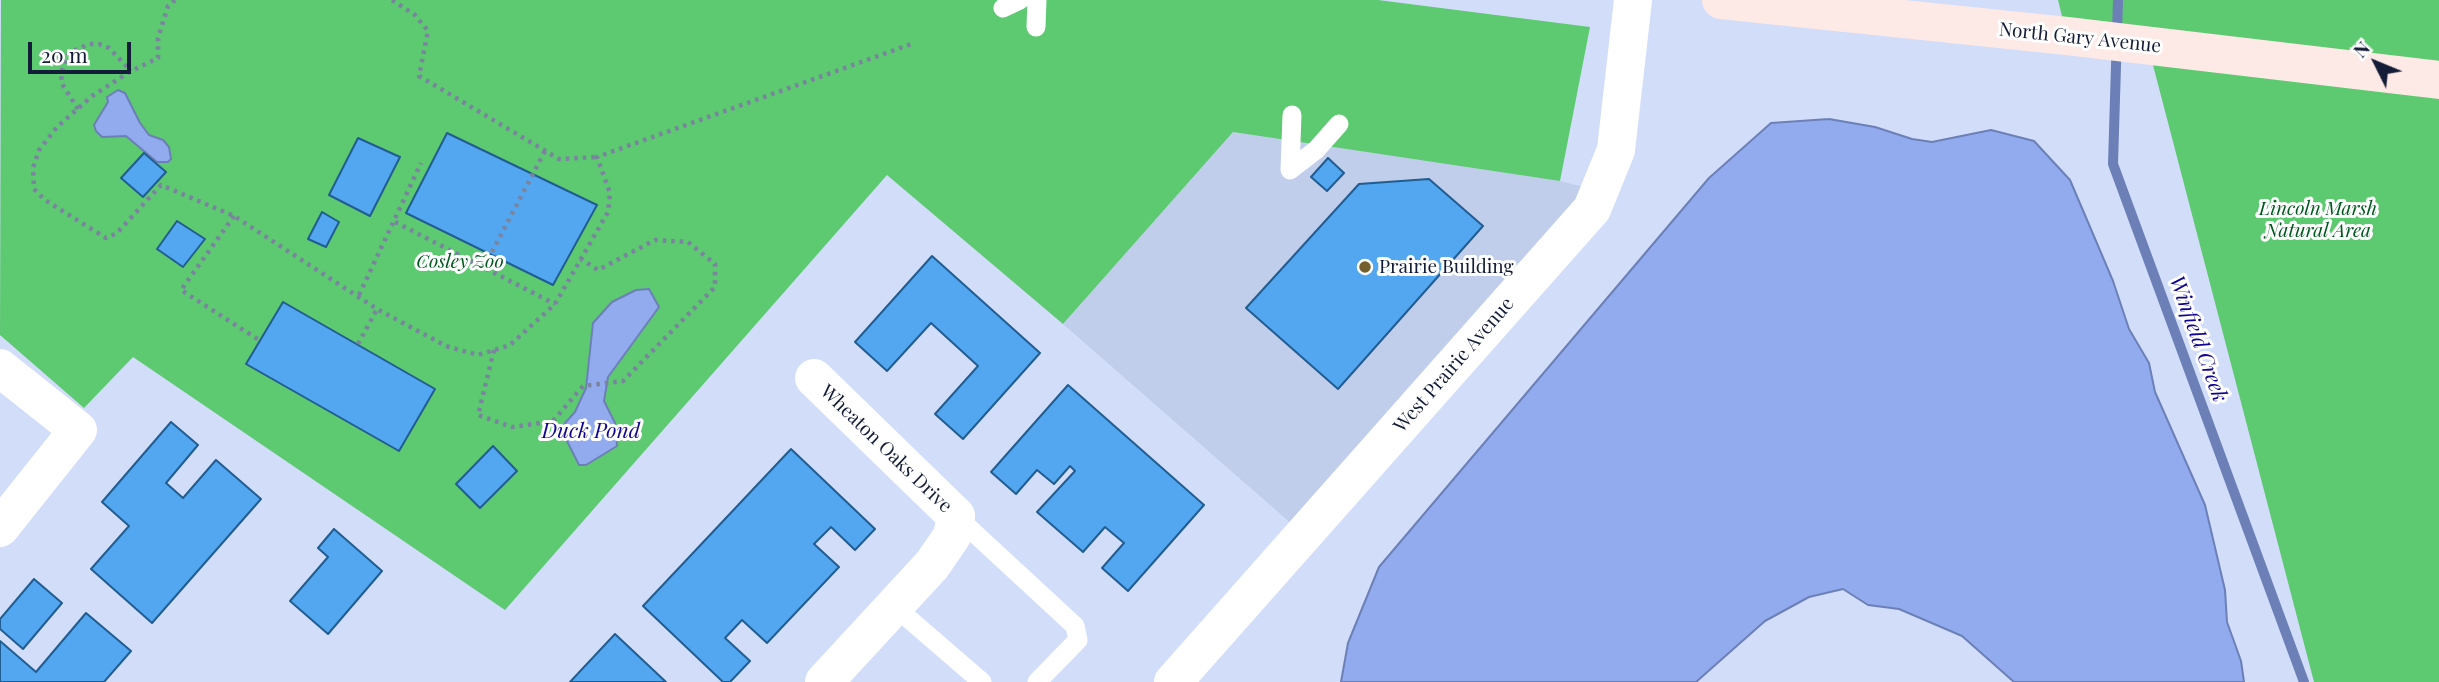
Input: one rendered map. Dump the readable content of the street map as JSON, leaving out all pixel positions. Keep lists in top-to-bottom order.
{
  "streets": {
    "street": ["North Gary Avenue", "West Prairie Avenue", "Wheaton Oaks Drive"]
  },
  "water": ["Winfield Creek", "Duck Pond"],
  "parks": ["Lincoln Marsh Natural Area", "Cosley Zoo"],
  "places": ["Prairie Building"],
  "scale_bar": "20 m",
  "north": "top left"
}
